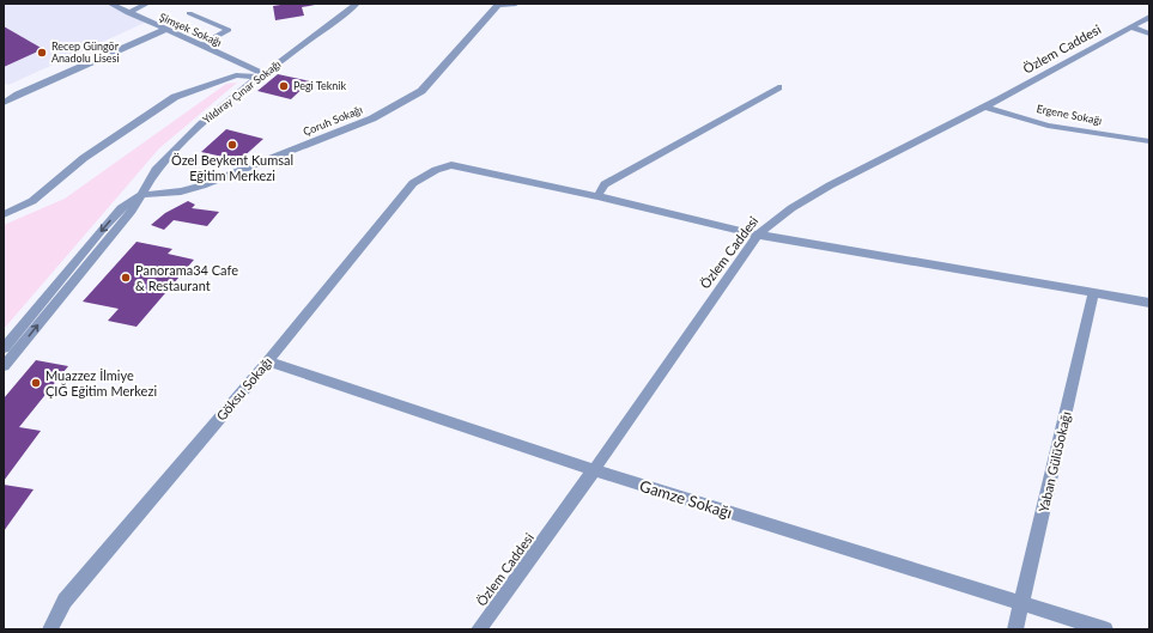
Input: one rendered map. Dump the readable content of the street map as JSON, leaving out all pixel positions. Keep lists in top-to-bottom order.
{
  "streets": {
    "street": [
      "Şimşek Sokağı",
      "Özlem Caddesi",
      "Yıldıray Çınar Sokağı",
      "Ergene Sokağı",
      "Çoruh Sokağı",
      "Göksu Sokağı",
      "Yaban GülüSokağı",
      "Gamze Sokağı"
    ]
  },
  "crossings": [
    ["Şimşek Sokağı", "Yıldıray Çınar Sokağı"],
    ["Özlem Caddesi", "Ergene Sokağı"],
    ["Özlem Caddesi", "Gamze Sokağı"],
    ["Yıldıray Çınar Sokağı", "Çoruh Sokağı"],
    ["Göksu Sokağı", "Gamze Sokağı"],
    ["Yaban GülüSokağı", "Gamze Sokağı"]
  ],
  "places": [
    "Recep Güngör Anadolu Lisesi",
    "Pegi Teknik",
    "Özel Beykent Kumsal Eğitim Merkezi",
    "Panorama34 Cafe & Restaurant",
    "Muazzez İlmiye ÇIĞ Eğitim Merkezi"
  ]
}
